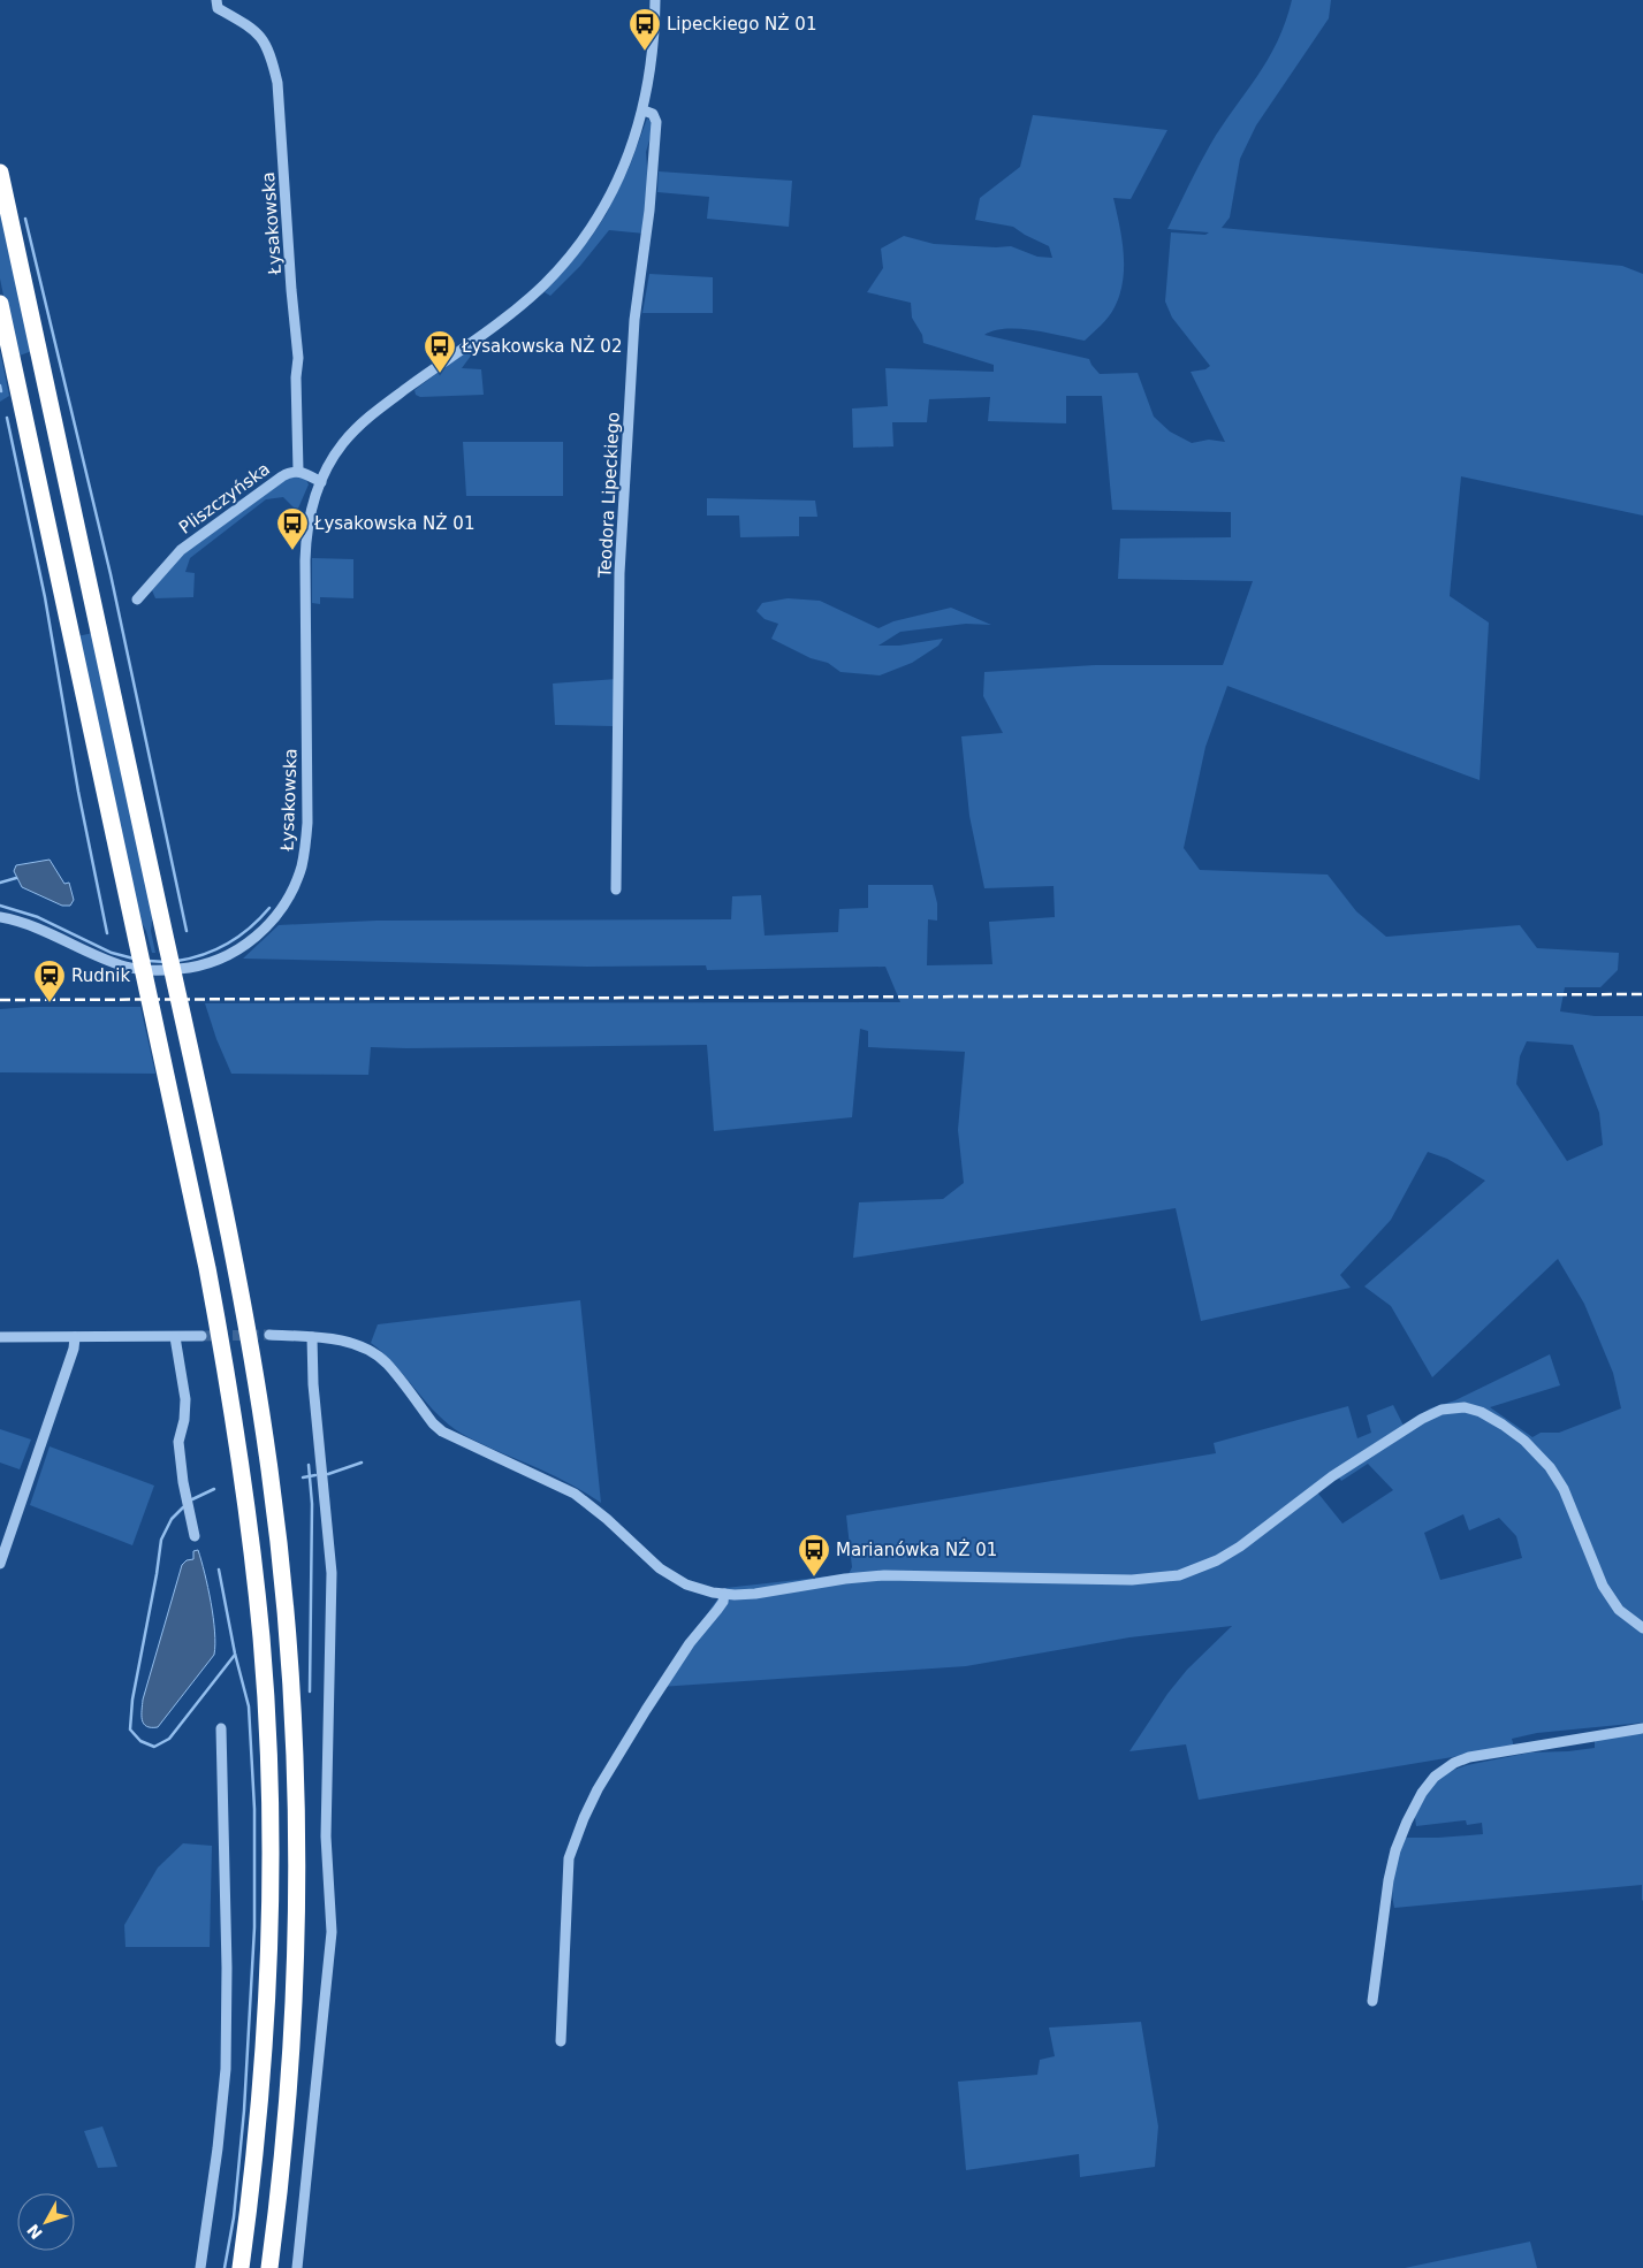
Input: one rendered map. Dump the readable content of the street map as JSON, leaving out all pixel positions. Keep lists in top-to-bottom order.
{
  "streets": {
    "street": ["Łysakowska", "Teodora Lipeckiego", "Pliszczyńska"]
  },
  "crossings": [
    ["Łysakowska", "Pliszczyńska"]
  ],
  "places": {
    "bus stop": [
      "Lipeckiego NŻ 01",
      "Łysakowska NŻ 02",
      "Łysakowska NŻ 01",
      "Marianówka NŻ 01"
    ],
    "station": ["Rudnik"]
  },
  "north": "bottom left"
}
